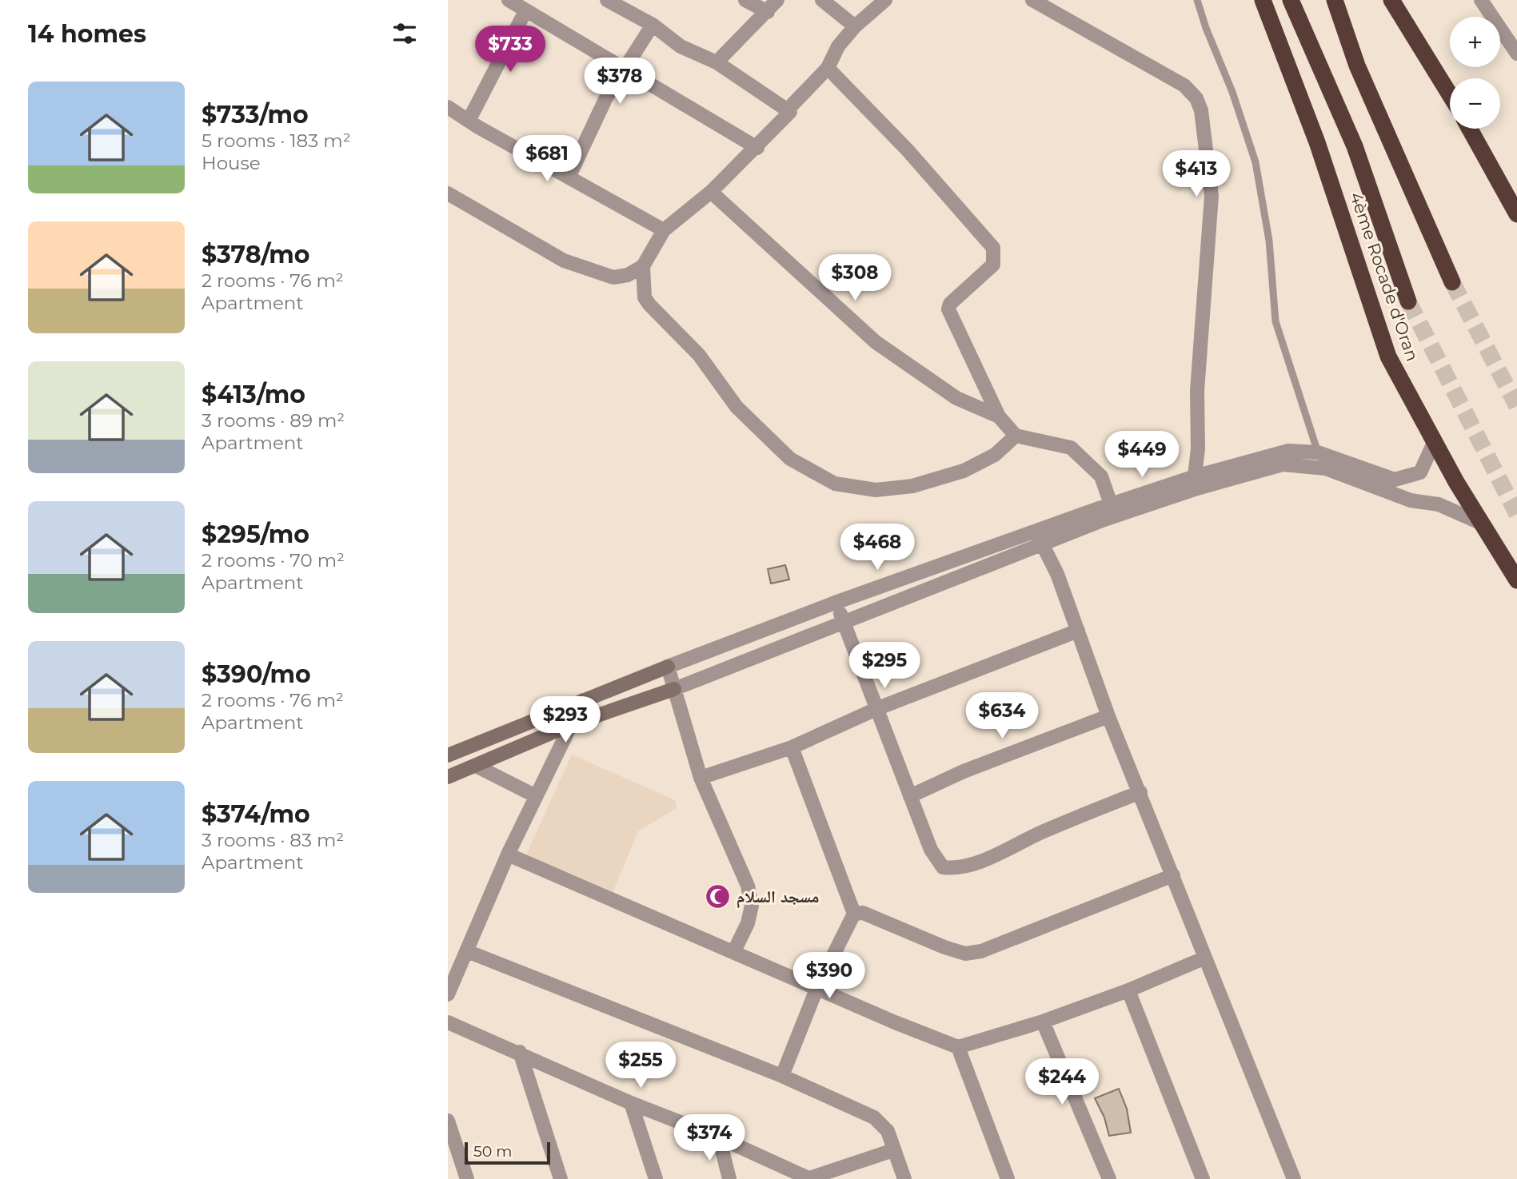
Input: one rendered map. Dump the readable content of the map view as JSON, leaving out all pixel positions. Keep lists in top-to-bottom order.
{
  "streets": {
    "highway": ["4ème Rocade d'Oran"]
  },
  "places": {
    "mosque": ["مسجد السلام"]
  },
  "scale_bar": "50 m",
  "page": {
    "heading": "14 homes",
    "map_buttons": ["+", "−"],
    "price": [
      "$733",
      "$378",
      "$681",
      "$413",
      "$308",
      "$449",
      "$468",
      "$295",
      "$634",
      "$293",
      "$390",
      "$255",
      "$244",
      "$374"
    ],
    "list": [
      {
        "name": "$733/mo",
        "note": "5 rooms · 183 m² · House"
      },
      {
        "name": "$378/mo",
        "note": "2 rooms · 76 m² · Apartment"
      },
      {
        "name": "$413/mo",
        "note": "3 rooms · 89 m² · Apartment"
      },
      {
        "name": "$295/mo",
        "note": "2 rooms · 70 m² · Apartment"
      },
      {
        "name": "$390/mo",
        "note": "2 rooms · 76 m² · Apartment"
      },
      {
        "name": "$374/mo",
        "note": "3 rooms · 83 m² · Apartment"
      }
    ],
    "scale": "50 m"
  }
}
